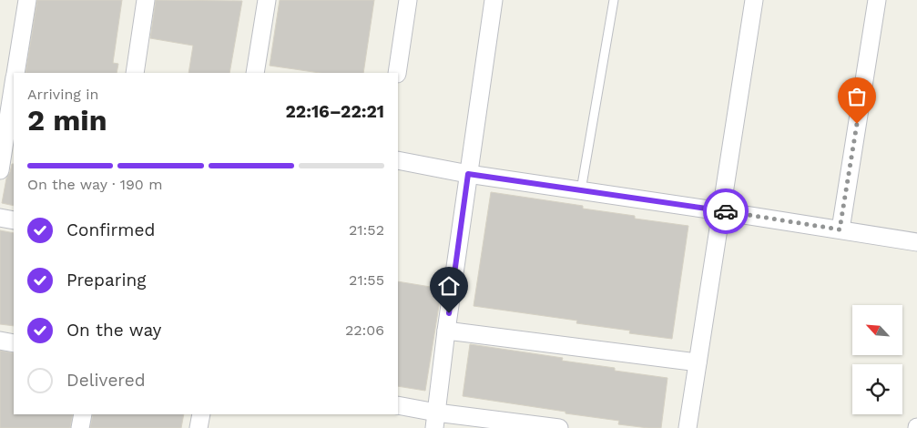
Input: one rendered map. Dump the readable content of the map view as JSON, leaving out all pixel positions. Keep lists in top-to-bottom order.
{
  "north": "top left",
  "page": {
    "heading": ["2 min", "Arriving in", "22:16–22:21"],
    "bar": "On the way · 190 m",
    "list": [
      ["Confirmed", "21:52"],
      ["Preparing", "21:55"],
      ["On the way", "22:06"],
      "Delivered"
    ]
  }
}
